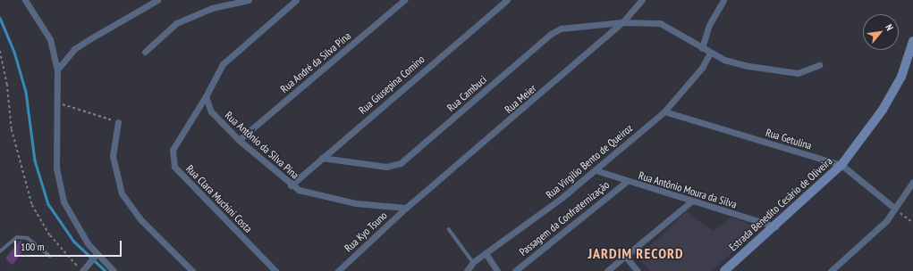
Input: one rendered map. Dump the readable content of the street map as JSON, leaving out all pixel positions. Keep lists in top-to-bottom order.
{
  "streets": {
    "main road": ["Estrada Benedito Cesário de Oliveira"],
    "street": [
      "Rua André da Silva Pina",
      "Rua Giusepina Comino",
      "Rua Cambuci",
      "Rua Meier",
      "Rua Getulina",
      "Rua Antônio da Silva Pina",
      "Rua Virgilio Bento de Queiroz",
      "Rua Antônio Moura da Silva",
      "Rua Clara Muchini Costa",
      "Passagem da Confraternização",
      "Rua Kyo Tsuno"
    ]
  },
  "crossings": [
    ["Rua André da Silva Pina", "Rua Antônio da Silva Pina"],
    ["Rua Giusepina Comino", "Rua Cambuci"],
    ["Rua Giusepina Comino", "Rua Antônio da Silva Pina"],
    ["Rua Cambuci", "Rua Meier"],
    ["Rua Cambuci", "Rua Virgilio Bento de Queiroz"],
    ["Rua Meier", "Rua Antônio da Silva Pina"],
    ["Rua Meier", "Rua Kyo Tsuno"],
    ["Rua Getulina", "Rua Virgilio Bento de Queiroz"],
    ["Rua Getulina", "Estrada Benedito Cesário de Oliveira"],
    ["Rua Antônio da Silva Pina", "Rua Clara Muchini Costa"],
    ["Rua Antônio da Silva Pina", "Rua Kyo Tsuno"],
    ["Rua Virgilio Bento de Queiroz", "Rua Antônio Moura da Silva"],
    ["Rua Antônio Moura da Silva", "Estrada Benedito Cesário de Oliveira"],
    ["Rua Antônio Moura da Silva", "Passagem da Confraternização"]
  ],
  "districts": ["JARDIM RECORD"],
  "scale_bar": "100 m",
  "north": "top right"
}
